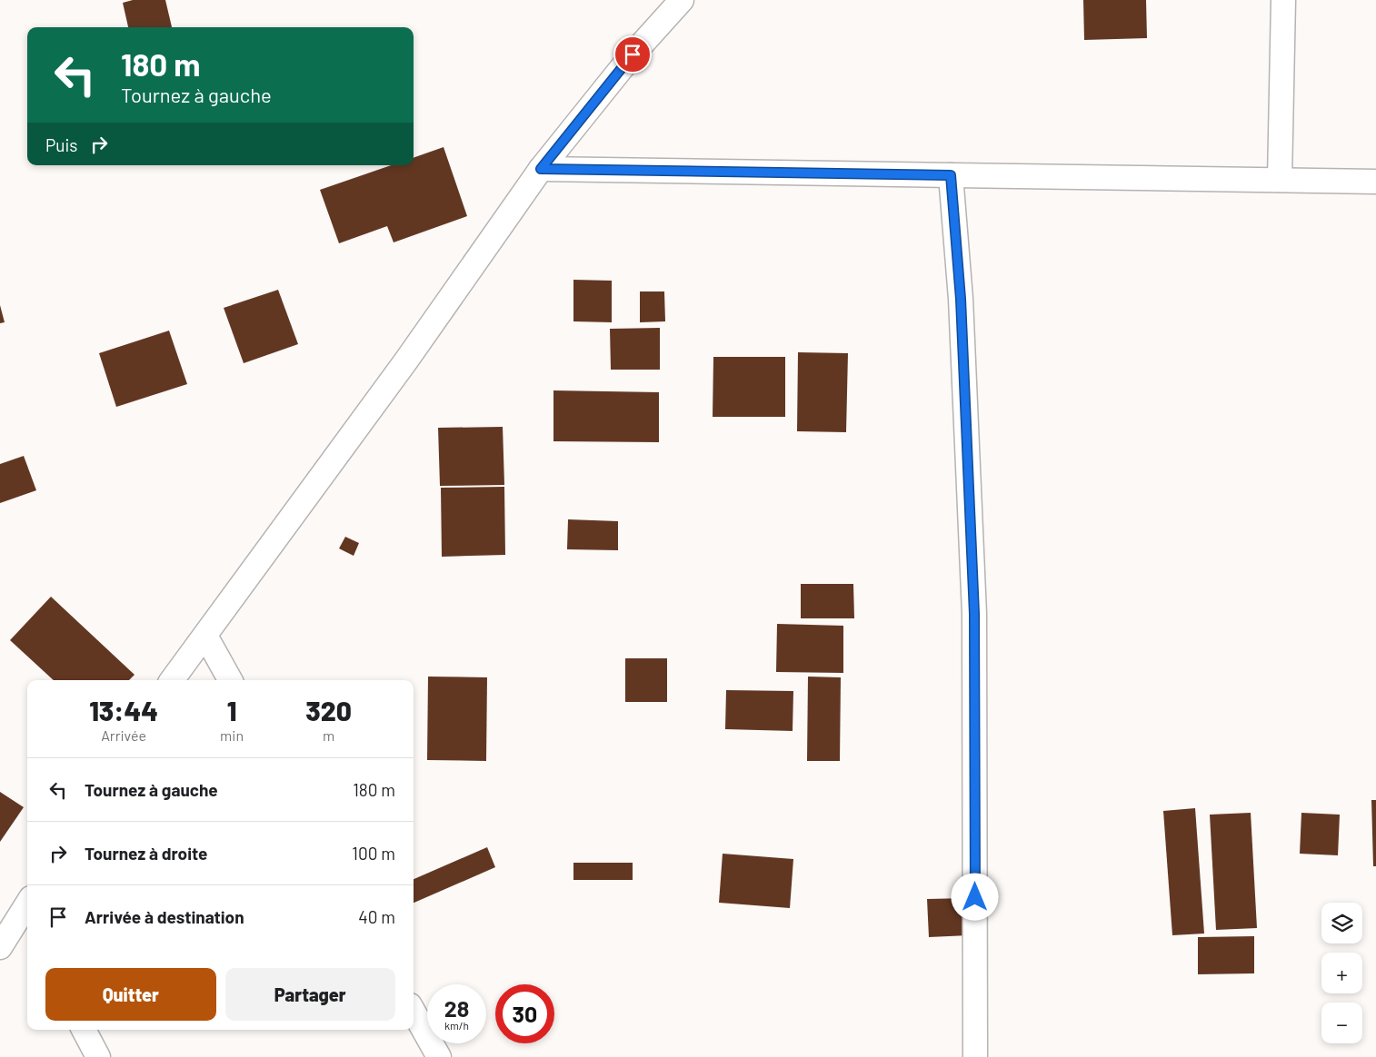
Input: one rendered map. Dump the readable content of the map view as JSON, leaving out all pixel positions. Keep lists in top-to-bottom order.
{
  "page": {
    "turn": ["180 m", "Tournez à gauche"],
    "then": "Puis",
    "eta": [
      "13:44",
      "Arrivée",
      "1",
      "min",
      "320",
      "m"
    ],
    "list": [
      {
        "name": "Tournez à gauche",
        "value": "180 m"
      },
      {
        "name": "Tournez à droite",
        "value": "100 m"
      },
      {
        "name": "Arrivée à destination",
        "value": "40 m"
      }
    ],
    "map_buttons": ["+", "−"],
    "buttons": ["Quitter", "Partager"],
    "speed": "28 km/h",
    "limit": "30"
  }
}
